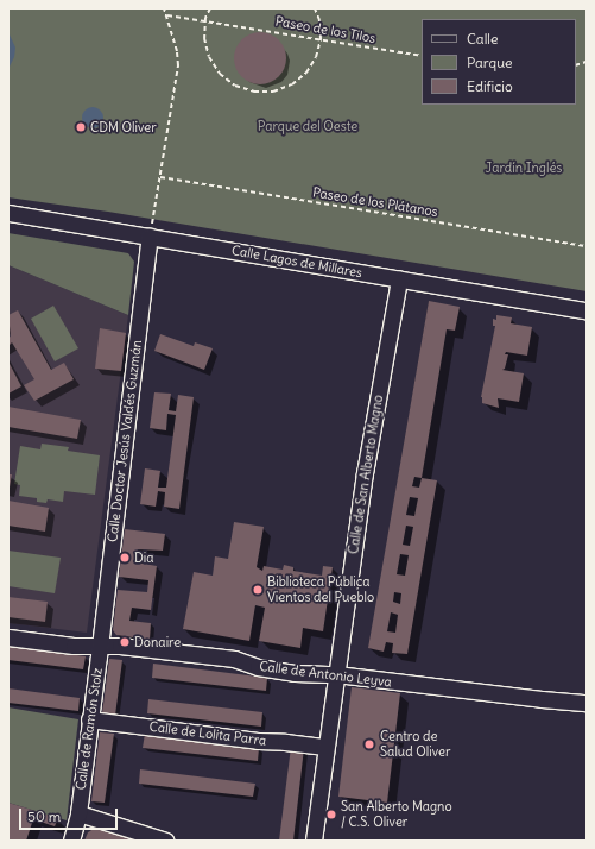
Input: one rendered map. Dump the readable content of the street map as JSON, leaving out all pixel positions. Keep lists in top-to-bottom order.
{
  "streets": {
    "street": [
      "Calle Lagos de Millares",
      "Calle Doctor Jesús Valdés Guzmán",
      "Calle de San Alberto Magno",
      "Calle de Antonio Leyva",
      "Calle de Ramón Stolz",
      "Calle de Lolita Parra"
    ],
    "path": ["Paseo de los Tilos", "Paseo de los Plátanos"]
  },
  "crossings": [
    ["Calle Lagos de Millares", "Calle Doctor Jesús Valdés Guzmán"],
    ["Calle Lagos de Millares", "Calle de San Alberto Magno"],
    ["Calle Doctor Jesús Valdés Guzmán", "Calle de Antonio Leyva"],
    ["Calle Doctor Jesús Valdés Guzmán", "Calle de Ramón Stolz"],
    ["Calle de San Alberto Magno", "Calle de Antonio Leyva"],
    ["Calle de San Alberto Magno", "Calle de Lolita Parra"],
    ["Calle de Antonio Leyva", "Calle de Ramón Stolz"],
    ["Calle de Ramón Stolz", "Calle de Lolita Parra"]
  ],
  "parks": ["Parque del Oeste", "Jardín Inglés"],
  "places": [
    "CDM Oliver",
    "Dia",
    "Biblioteca Pública Vientos del Pueblo",
    "Donaire",
    "Centro de Salud Oliver",
    "San Alberto Magno / C.S. Oliver"
  ],
  "legend": ["Calle", "Parque", "Edificio"],
  "scale_bar": "50 m"
}
